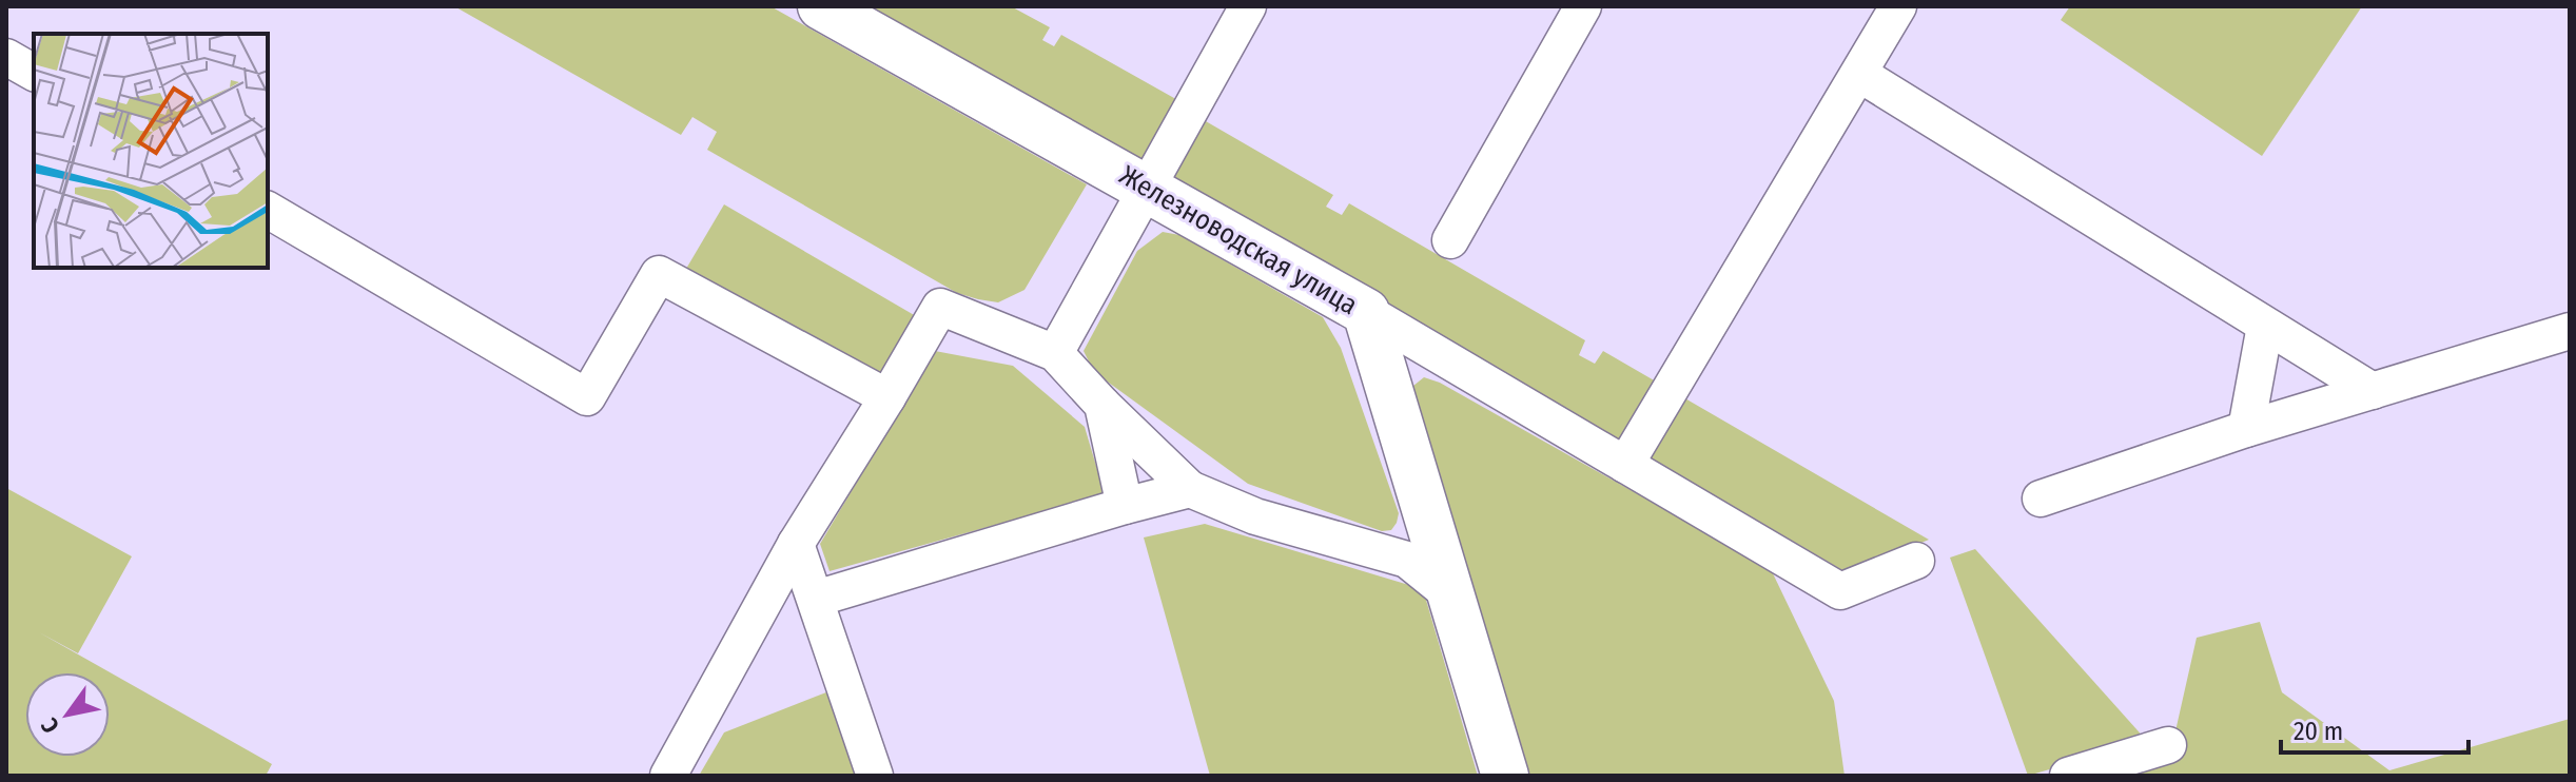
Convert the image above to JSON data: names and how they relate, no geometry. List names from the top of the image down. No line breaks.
{"streets":{"street":["Железноводская улица"]},"scale_bar":"20 m","north":"bottom left"}
